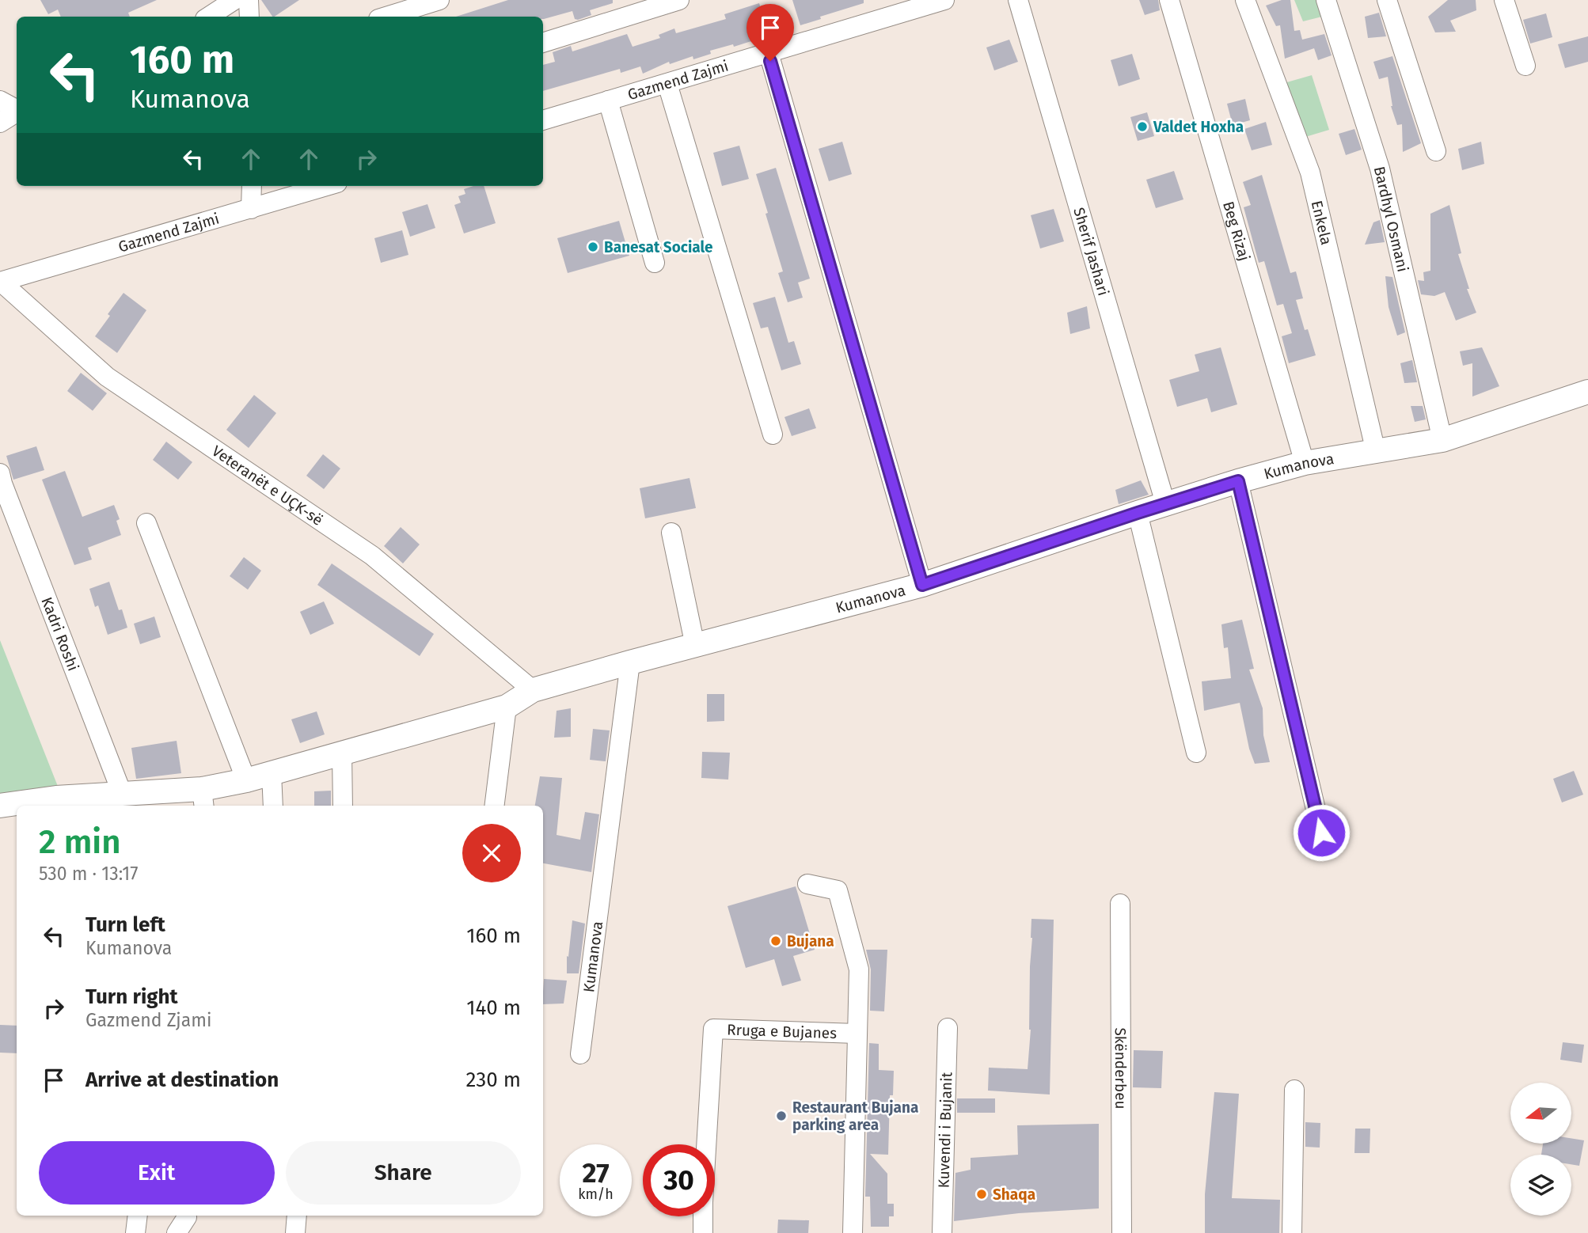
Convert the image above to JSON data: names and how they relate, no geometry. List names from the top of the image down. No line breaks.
{"streets":{"main road":["Kumanova"],"street":["Gazmend Zajmi","Bardhyl Osmani","Enkela","Beg Rizaj","Sherif Jashari","Veteranët e UÇK-së","Kadri Roshi","Rruga e Bujanes","Skënderbeu","Kuvendi i Bujanit"]},"crossings":[["Gazmend Zajmi","Veteranët e UÇK-së"],["Bardhyl Osmani","Kumanova"],["Enkela","Kumanova"],["Beg Rizaj","Kumanova"],["Sherif Jashari","Kumanova"],["Kumanova","Veteranët e UÇK-së"],["Kumanova","Kadri Roshi"]],"places":["Valdet Hoxha","Banesat Sociale","Bujana","Restaurant Bujana parking area","Shaqa"],"north":"left","page":{"turn":["160 m","Kumanova"],"heading":["2 min","530 m · 13:17"],"list":[{"name":"Turn left","note":"Kumanova","value":"160 m"},{"name":"Turn right","note":"Gazmend Zjami","value":"140 m"},{"name":"Arrive at destination","value":"230 m"}],"buttons":["Exit","Share"],"speed":"27 km/h","limit":"30"}}
